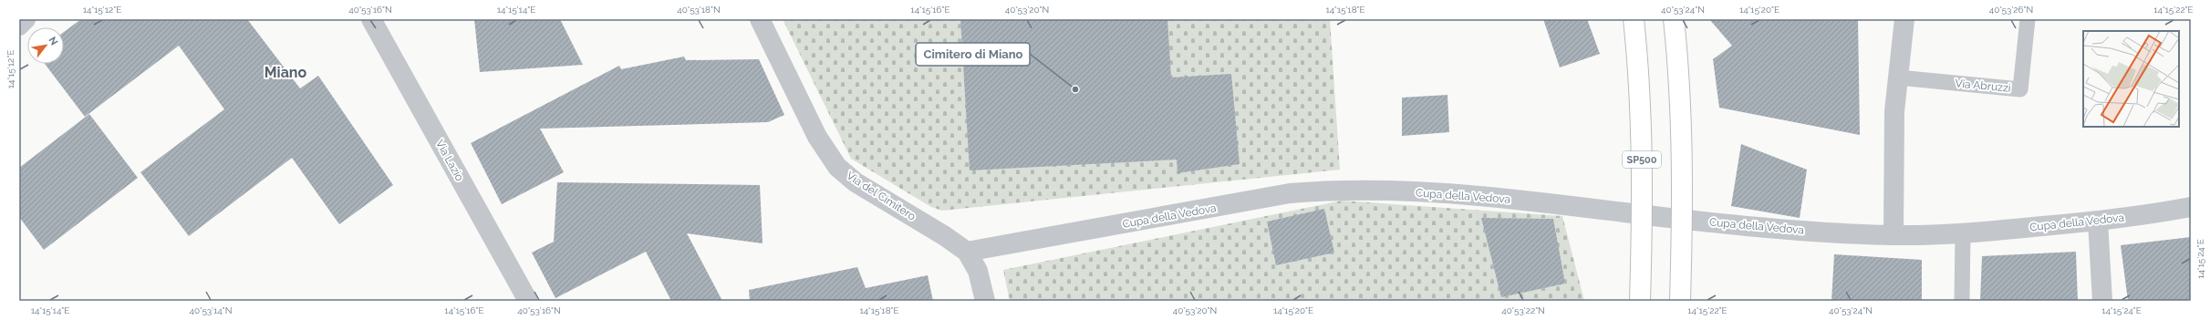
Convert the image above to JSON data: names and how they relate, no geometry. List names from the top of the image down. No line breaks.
{"streets":{"highway":["SP500"],"street":["Via Lazio","Via del Cimitero","Cupa della Vedova"],"lane":["Via Abruzzi"]},"crossings":[["Via del Cimitero","Cupa della Vedova"]],"districts":["Miano"],"places":["Cimitero di Miano"],"north":"top right","coordinates":["14°15'12\"E","40°53'16\"N","14°15'14\"E","40°53'18\"N","14°15'16\"E","40°53'20\"N","14°15'18\"E","40°53'24\"N","14°15'20\"E","40°53'26\"N","14°15'22\"E","14°15'24\"E","40°53'14\"N","40°53'22\"N"]}
